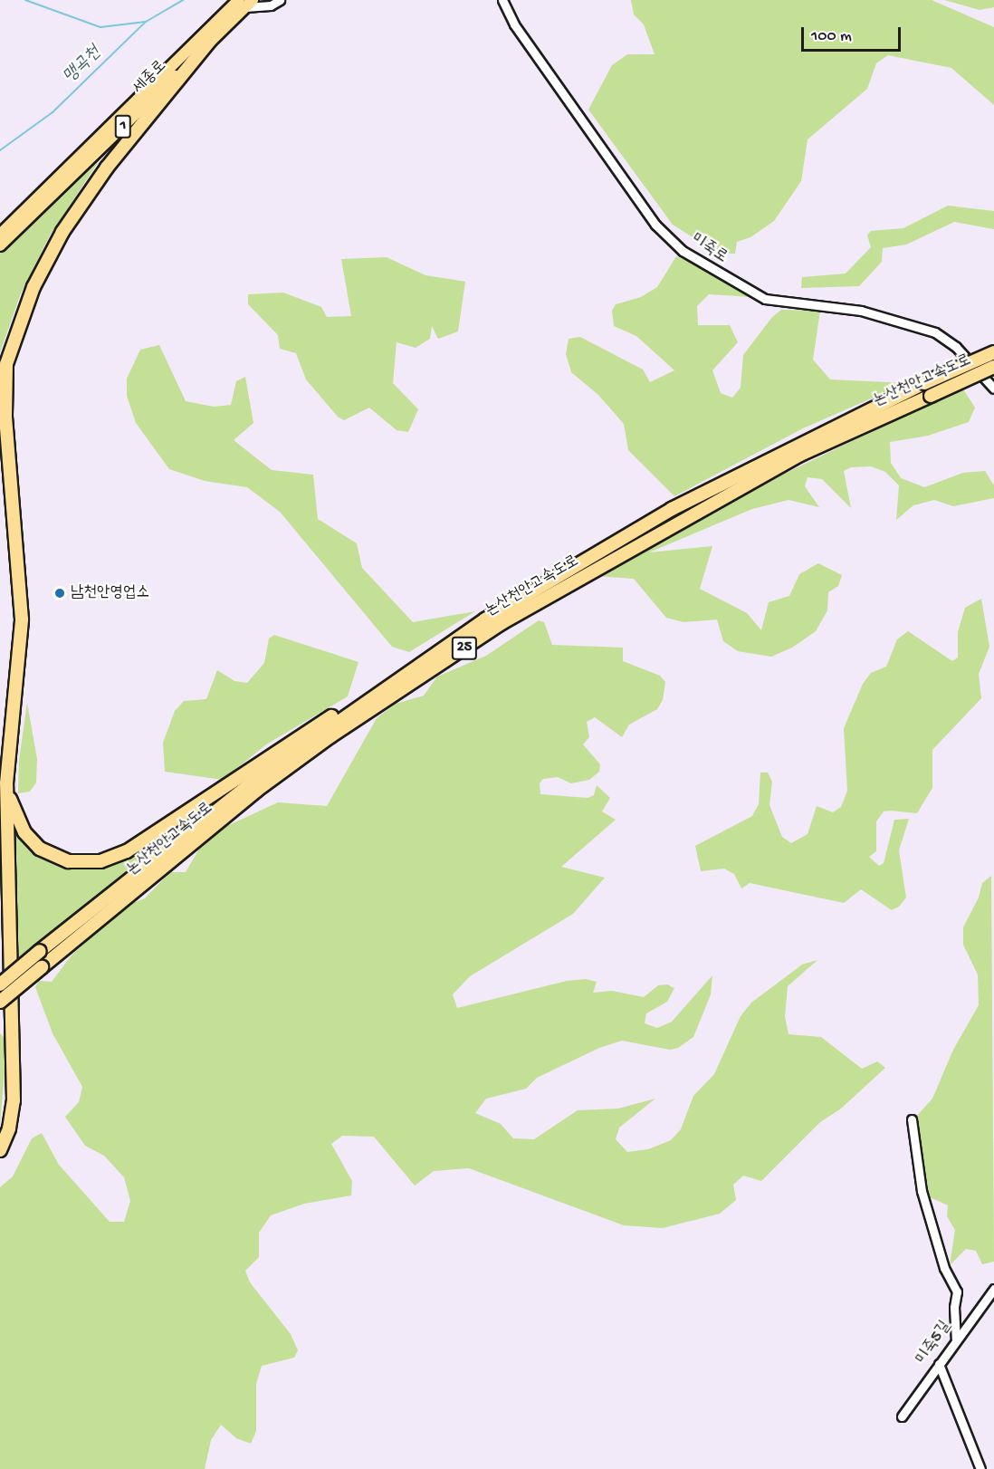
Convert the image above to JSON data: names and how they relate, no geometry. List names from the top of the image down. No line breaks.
{"streets":{"highway":["논산천안고속도로","25"],"main road":["세종로","1"],"street":["미죽로","미죽5길"]},"water":["맹곡천"],"places":["남천안영업소"],"scale_bar":"100 m"}
